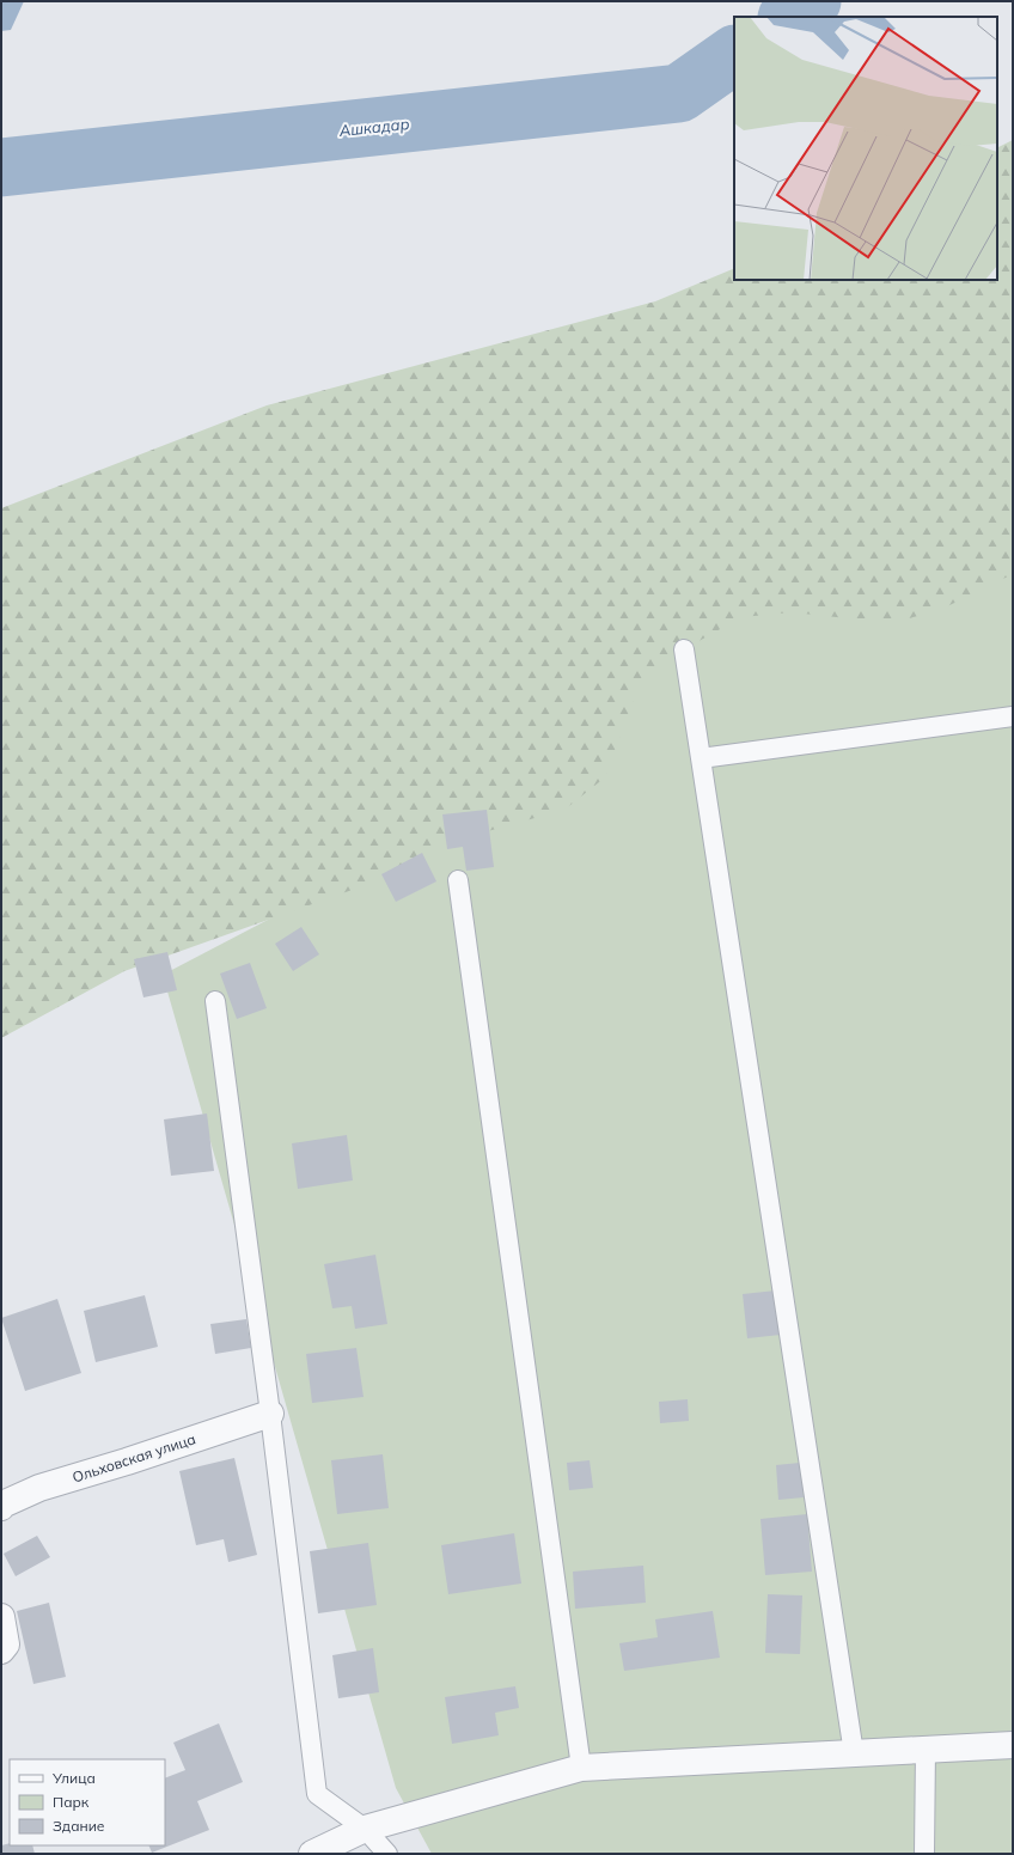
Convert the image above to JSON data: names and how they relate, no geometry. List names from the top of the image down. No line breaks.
{"streets":{"street":["Ольховская улица"]},"water":["Ашкадар"],"legend":["Улица","Парк","Здание"]}
